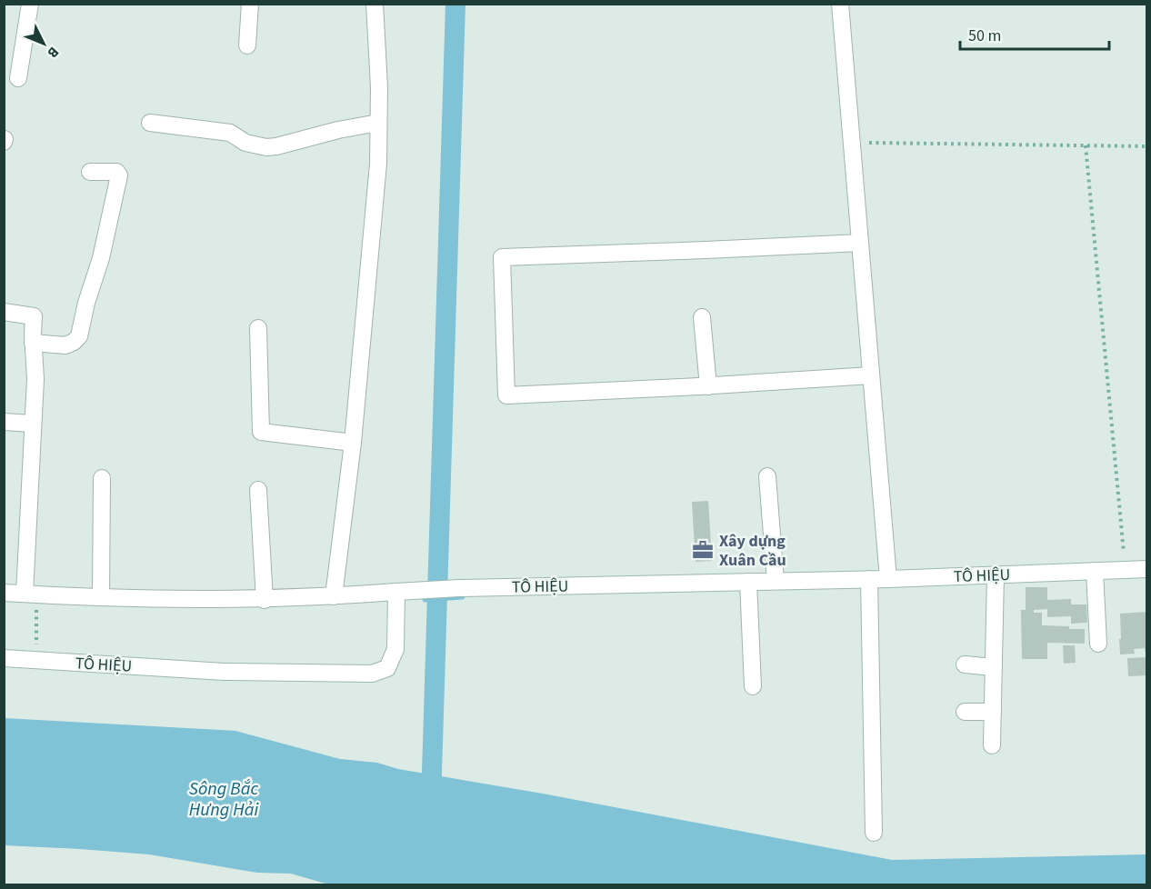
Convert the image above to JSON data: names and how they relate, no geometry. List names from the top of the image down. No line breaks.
{"streets":{"street":["TÔ HIỆU"]},"water":["Sông Bắc Hưng Hải"],"places":{"office":["Xây dựng Xuân Cầu"]},"scale_bar":"50 m","north":"bottom right"}
